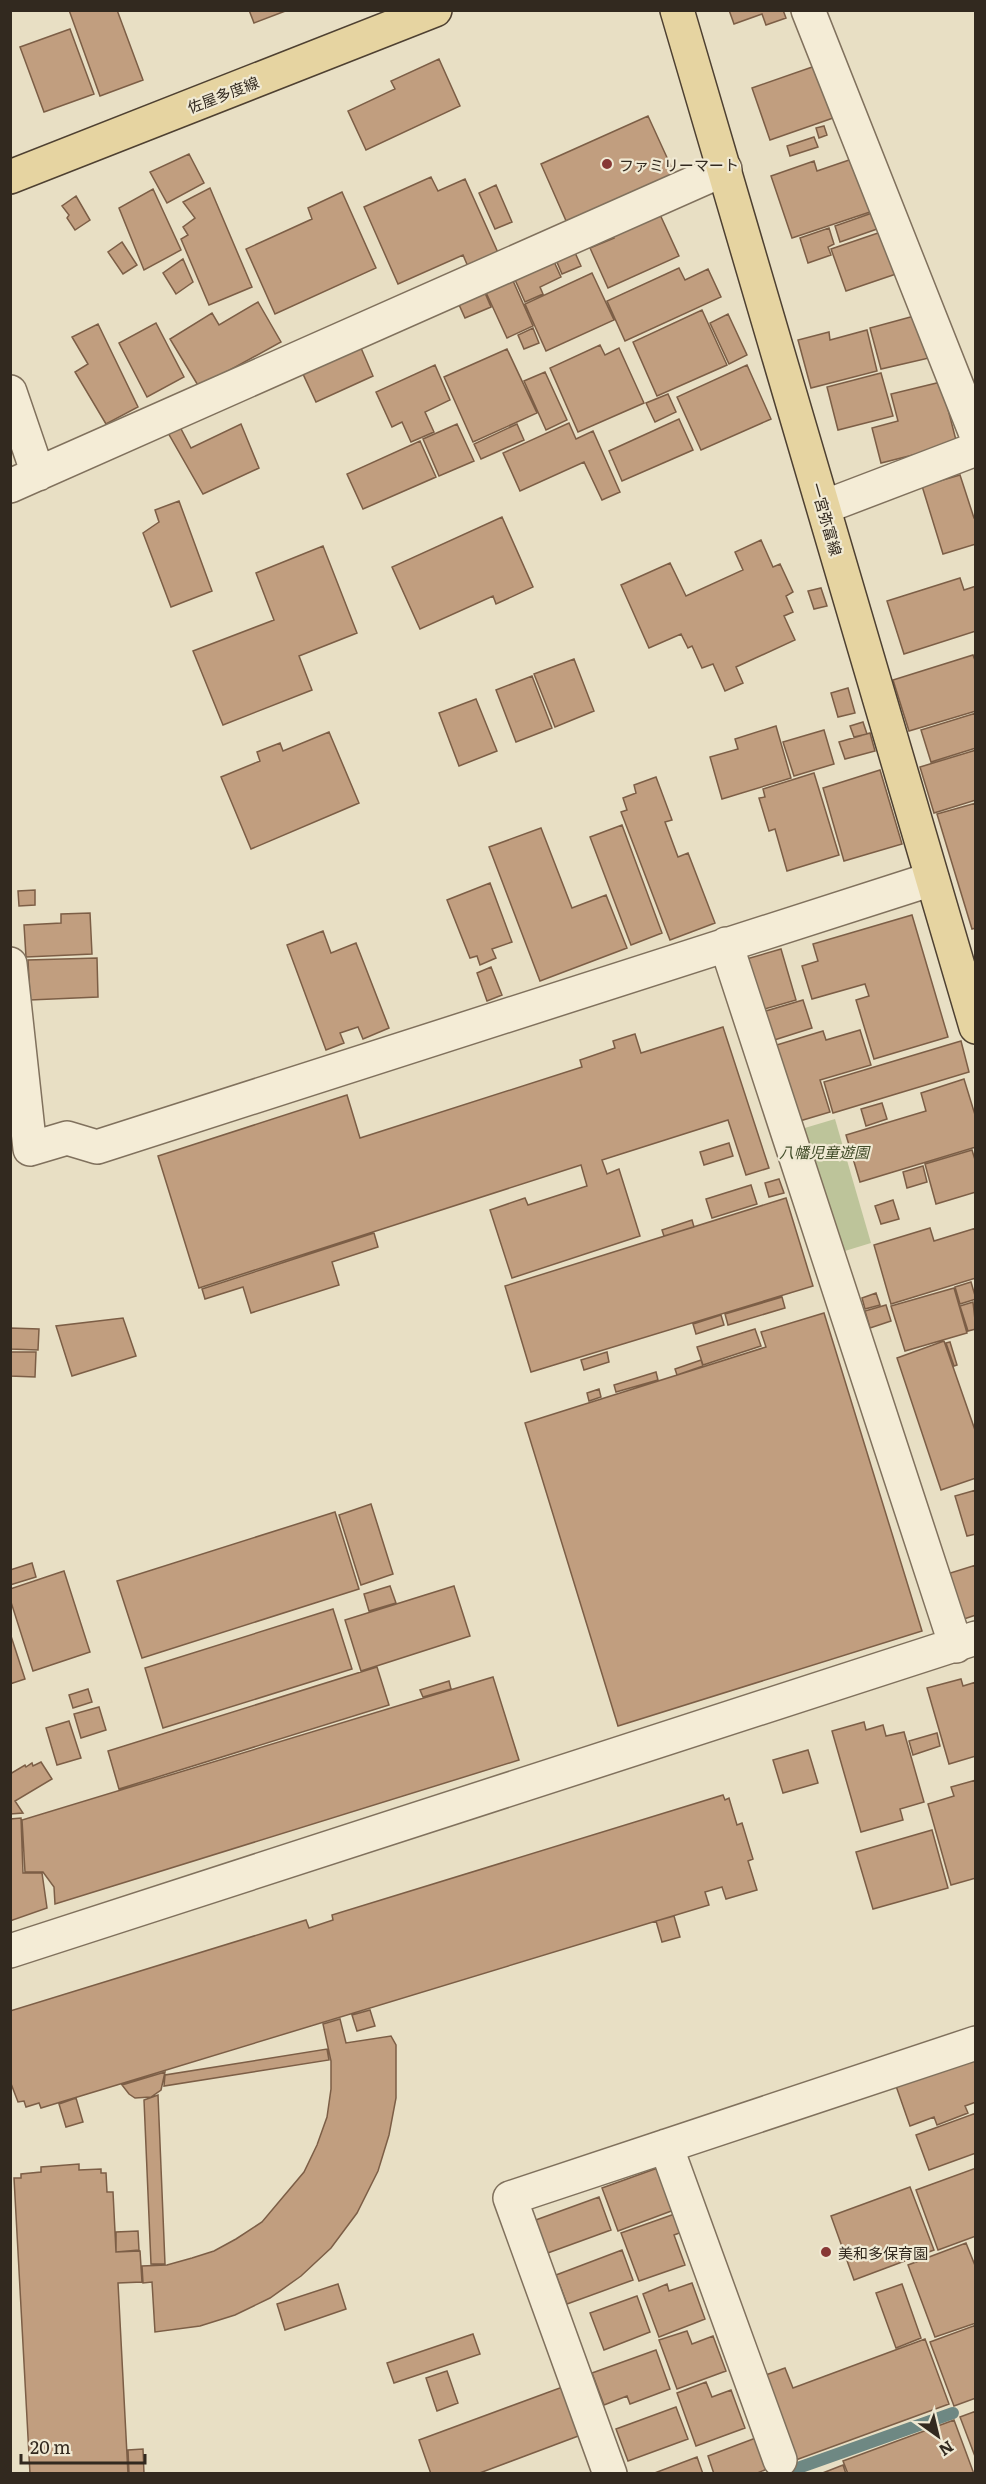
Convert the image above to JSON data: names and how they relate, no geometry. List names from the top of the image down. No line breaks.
{"streets":{"main road":["佐屋多度線","一宮弥富線"]},"parks":["八幡児童遊園"],"places":["ファミリーマート","美和多保育園"],"scale_bar":"20 m","north":"bottom right"}
